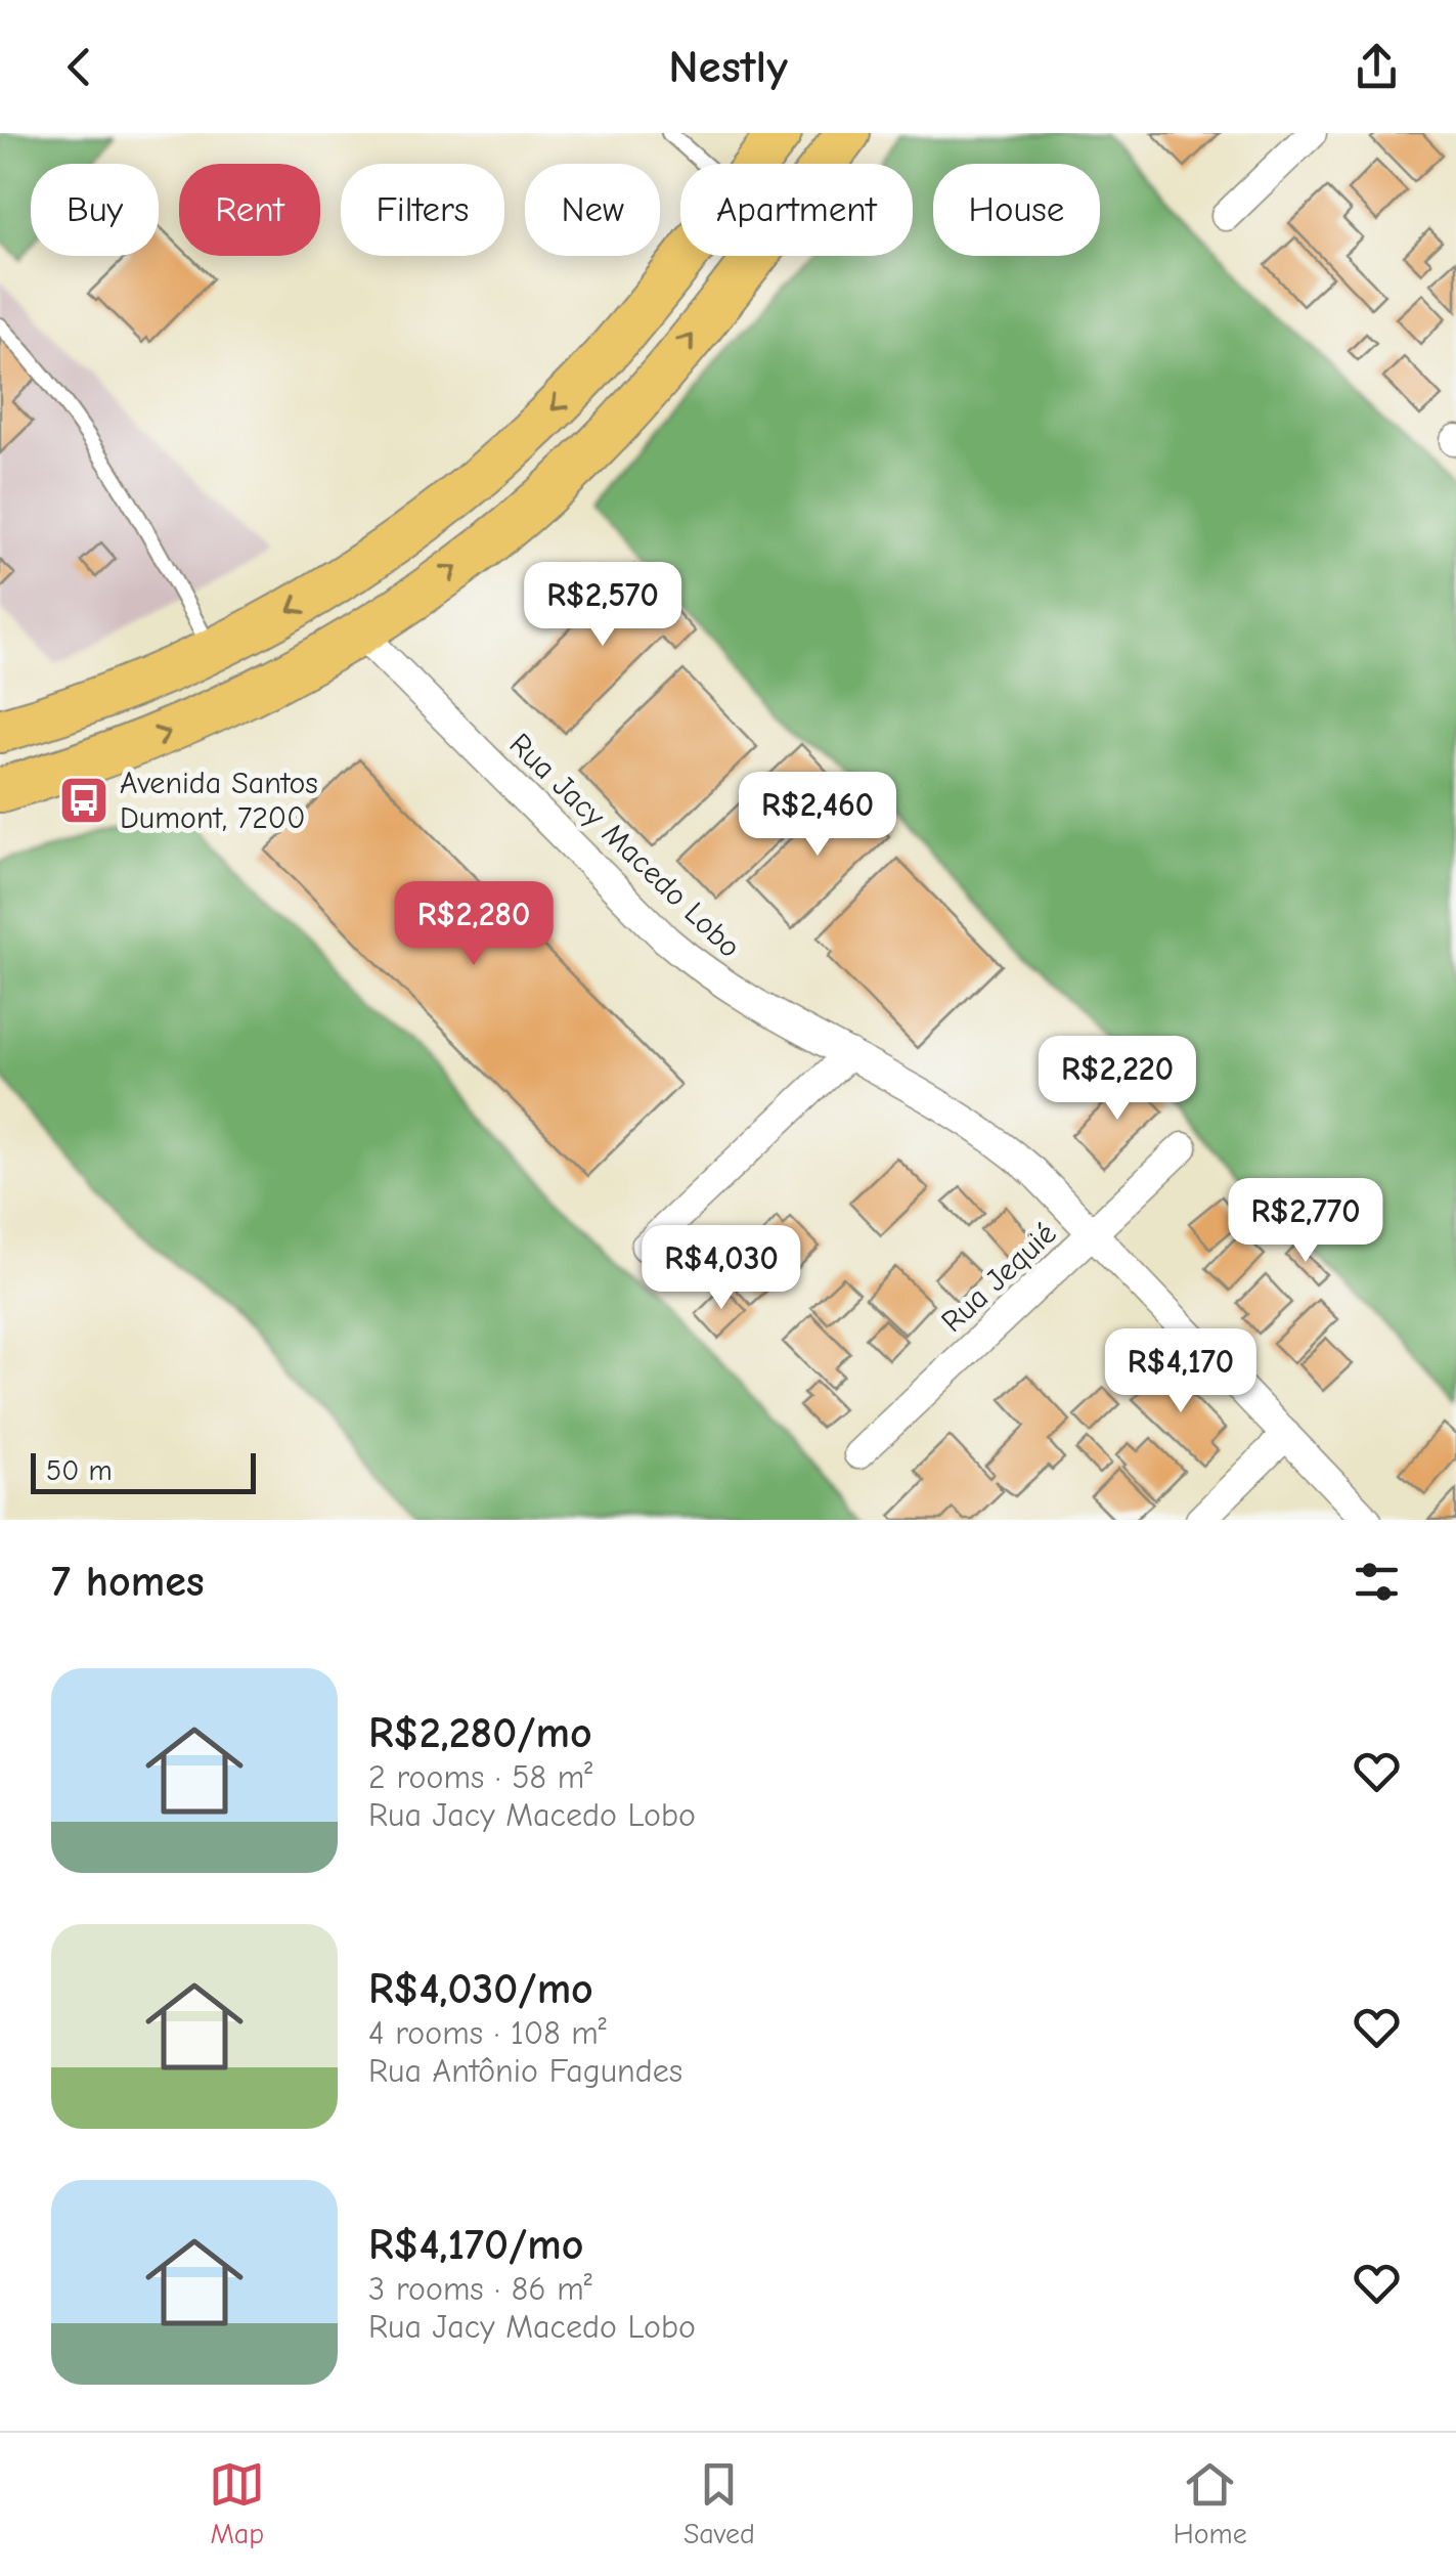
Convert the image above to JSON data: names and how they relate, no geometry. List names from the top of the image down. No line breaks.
{"streets":{"street":["Rua Jacy Macedo Lobo","Rua Jequié"]},"crossings":[["Rua Jacy Macedo Lobo","Rua Jequié"]],"places":{"bus stop":["Avenida Santos Dumont, 7200"]},"scale_bar":"50 m","page":{"header":"Nestly","chip":["Buy","Rent","Filters","New","Apartment","House"],"price":["R$2,570","R$2,460","R$2,280","R$2,220","R$2,770","R$4,030","R$4,170"],"scale":"50 m","heading":"7 homes","list":[{"name":"R$2,280/mo","note":"2 rooms · 58 m² · Rua Jacy Macedo Lobo"},{"name":"R$4,030/mo","note":"4 rooms · 108 m² · Rua Antônio Fagundes"},{"name":"R$4,170/mo","note":"3 rooms · 86 m² · Rua Jacy Macedo Lobo"}],"tabs":["Map","Saved","Home"]}}
